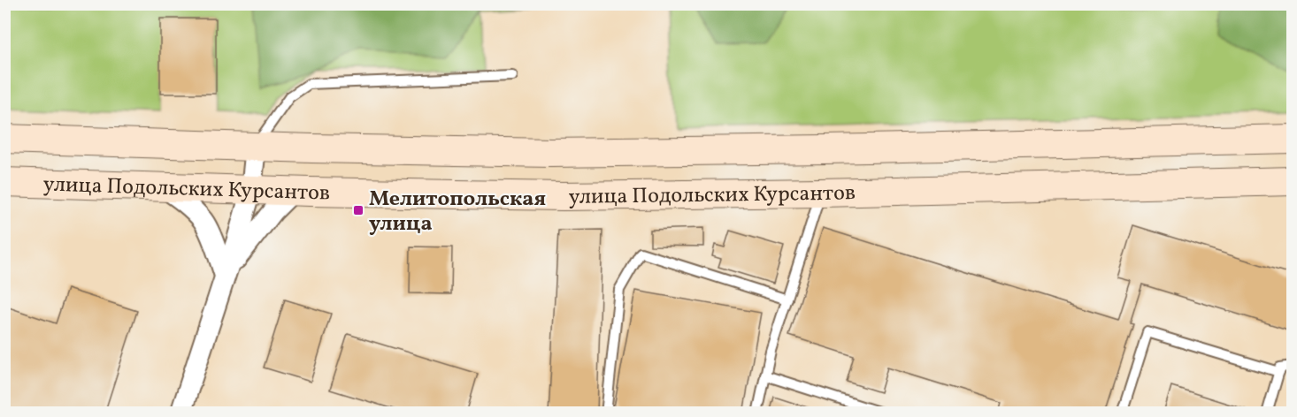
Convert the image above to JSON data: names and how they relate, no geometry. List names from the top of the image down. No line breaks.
{"streets":{"main road":["улица Подольских Курсантов"]},"places":{"transit":["Мелитопольская улица"]}}
